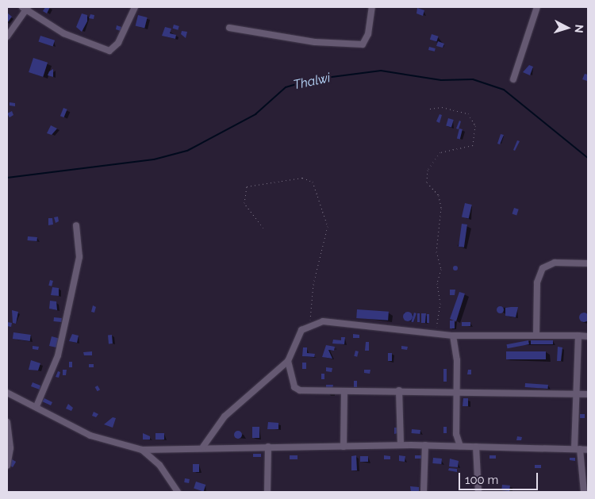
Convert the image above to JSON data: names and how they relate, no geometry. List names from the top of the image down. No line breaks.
{"water":["Thalwi"],"scale_bar":"100 m","north":"right"}
